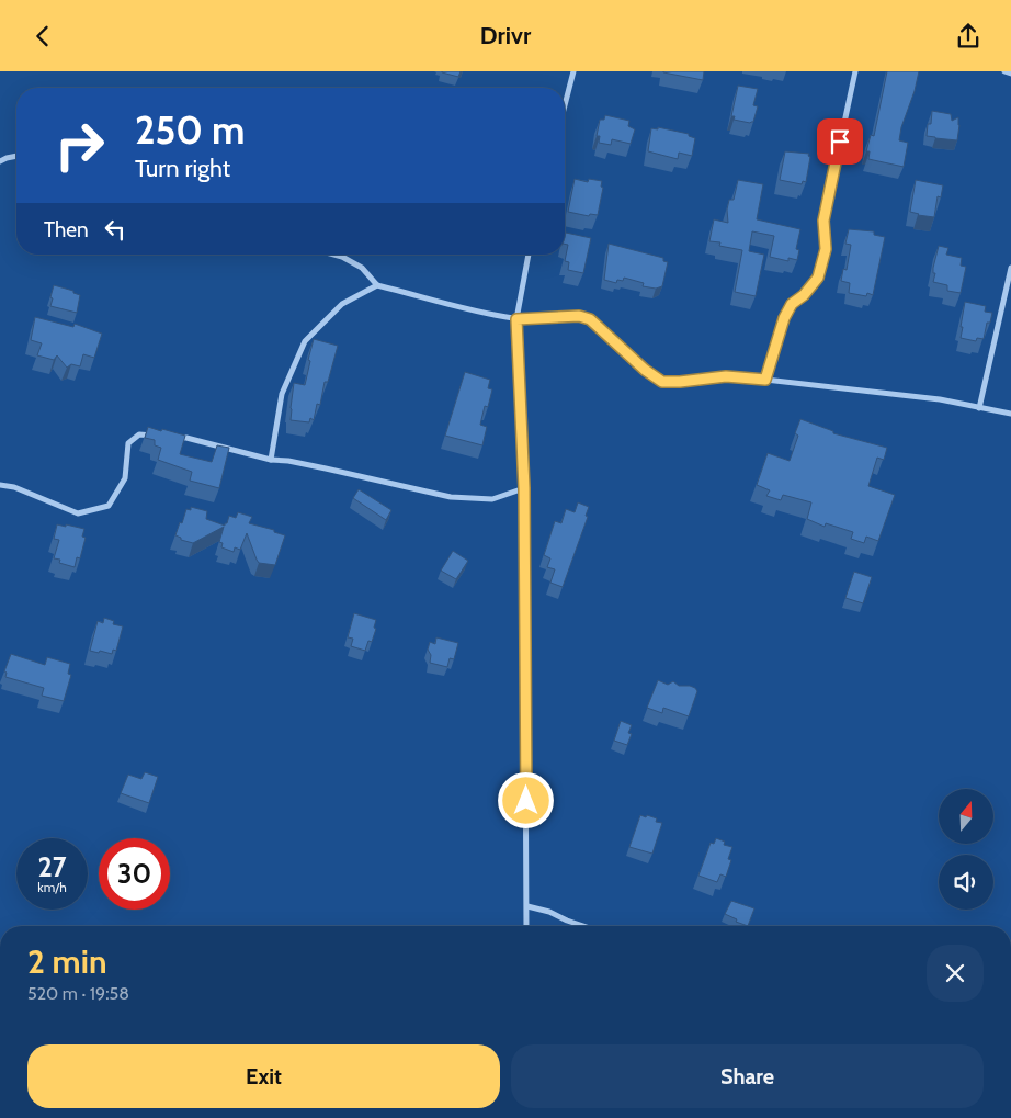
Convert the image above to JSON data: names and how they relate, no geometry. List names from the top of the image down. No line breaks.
{"north":"top","page":{"header":"Drivr","turn":["250 m","Turn right"],"then":"Then","speed":"27 km/h","limit":"30","heading":["2 min","520 m · 19:58"],"buttons":["Exit","Share"]}}
